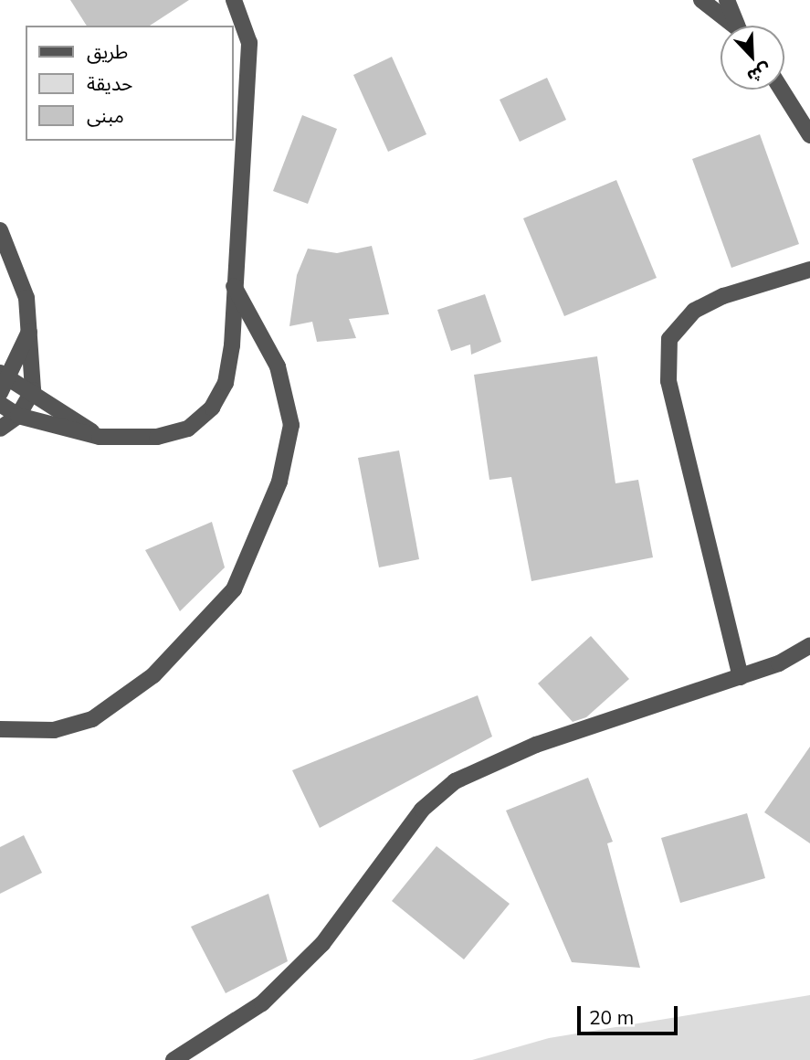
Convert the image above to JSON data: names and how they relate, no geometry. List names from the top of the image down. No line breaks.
{"legend":["طريق","حديقة","مبنى"],"scale_bar":"20 m","north":"bottom right"}
